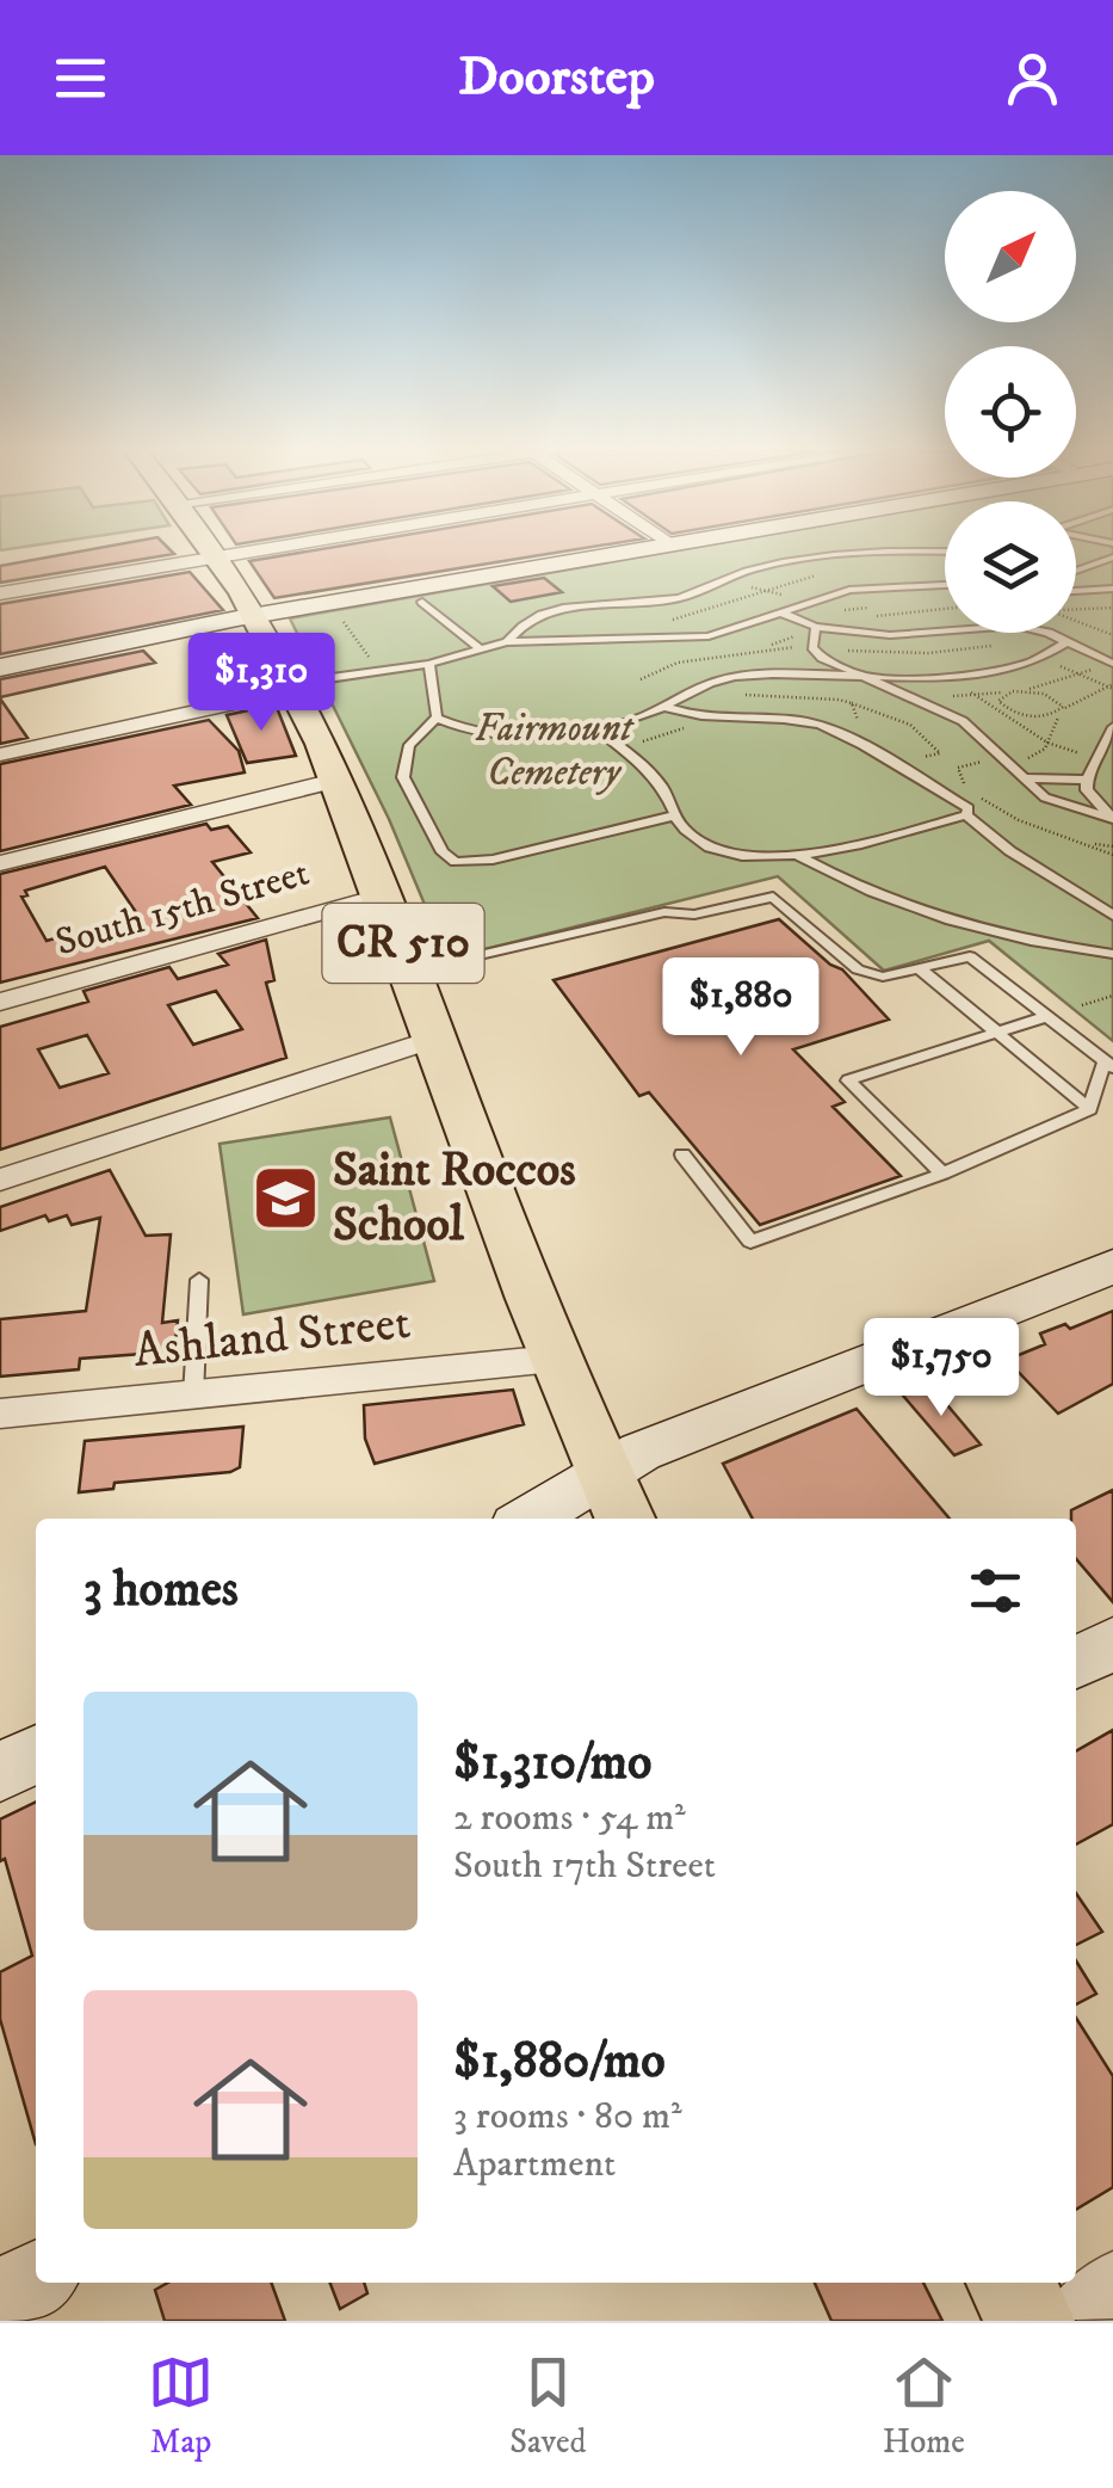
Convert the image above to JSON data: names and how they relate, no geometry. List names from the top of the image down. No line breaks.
{"streets":{"main road":["CR 510"],"street":["South 15th Street","Ashland Street"]},"crossings":[["South 15th Street","CR 510"],["CR 510","Ashland Street"]],"parks":["Fairmount Cemetery"],"places":{"school or university":["Saint Roccos School"]},"north":"top right","page":{"header":"Doorstep","price":["$1,310","$1,880","$1,750"],"heading":"3 homes","list":[{"name":"$1,310/mo","note":"2 rooms · 54 m² · South 17th Street"},{"name":"$1,880/mo","note":"3 rooms · 80 m² · Apartment"}],"tabs":["Map","Saved","Home"]}}
